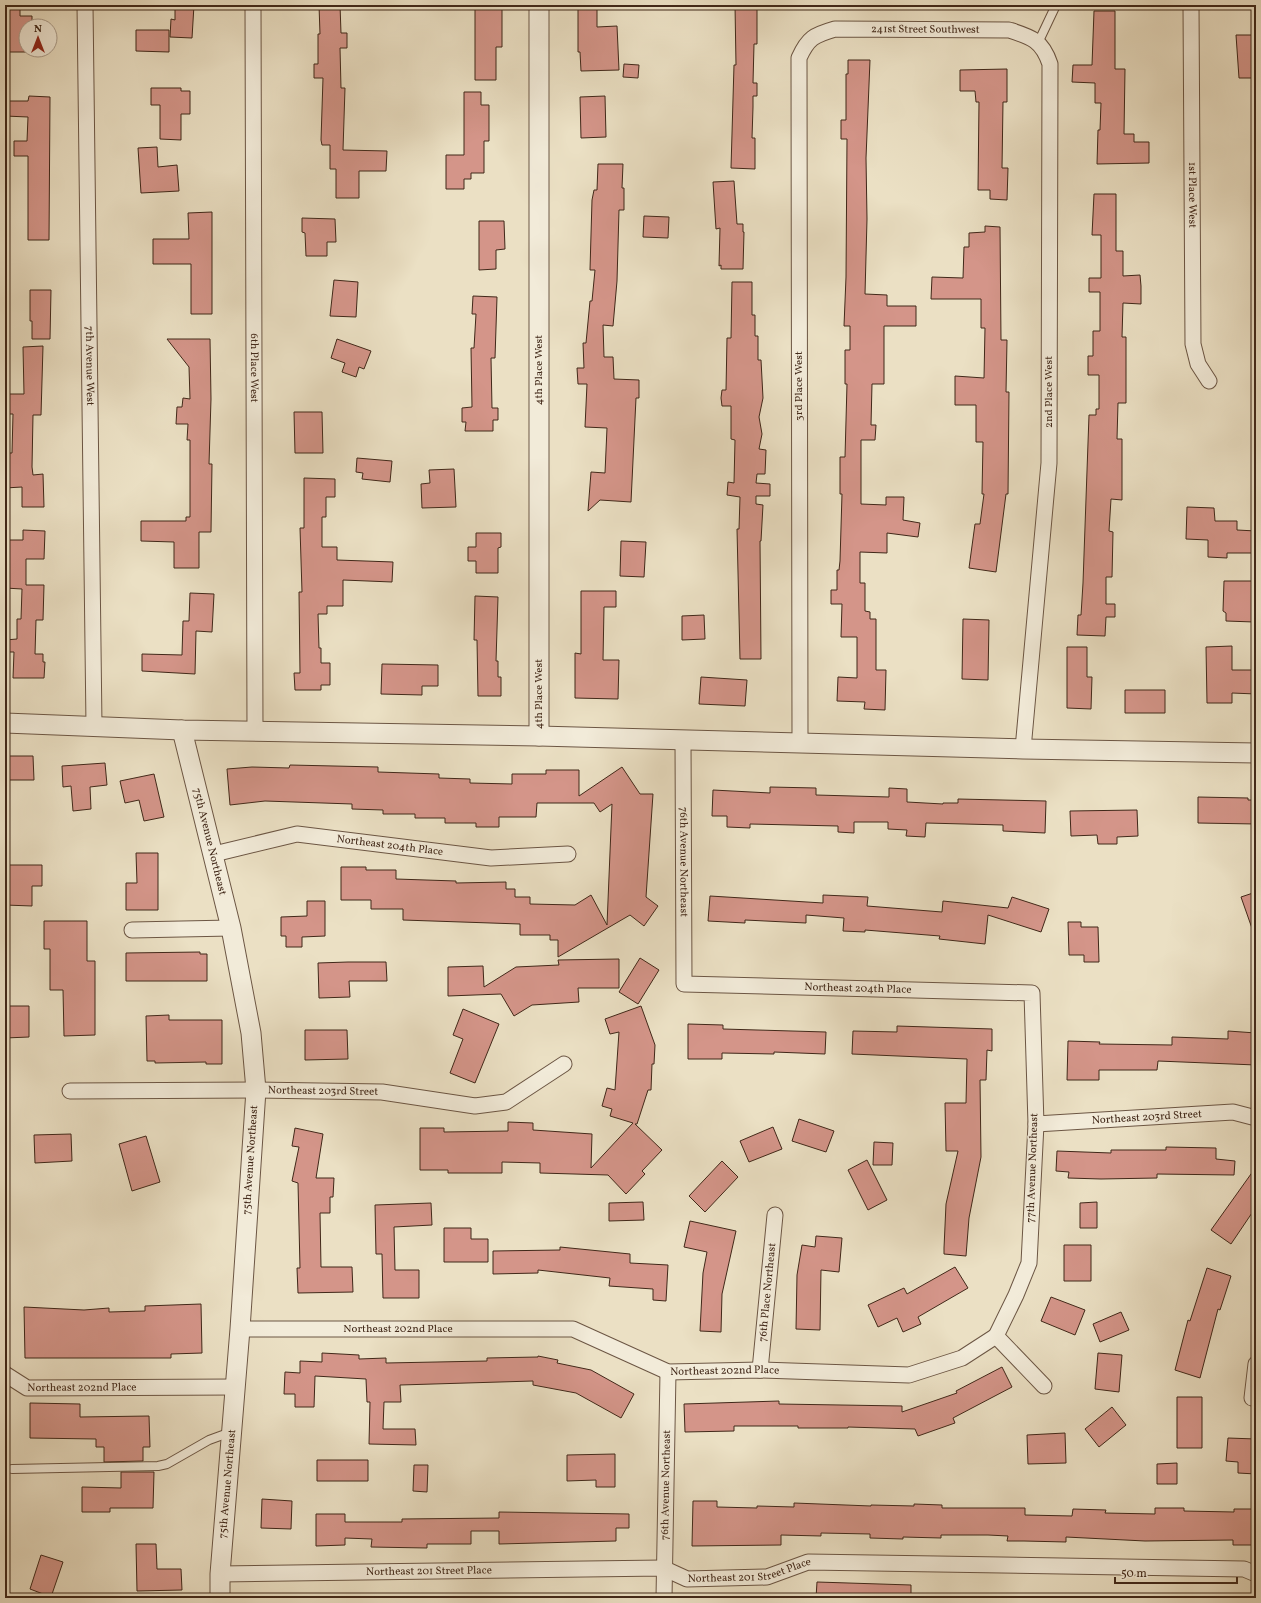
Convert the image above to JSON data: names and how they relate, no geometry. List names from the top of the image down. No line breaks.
{"streets":{"street":["241st Street Southwest","1st Place West","7th Avenue West","6th Place West","4th Place West","3rd Place West","2nd Place West","75th Avenue Northeast","Northeast 204th Place","76th Avenue Northeast","Northeast 203rd Street","77th Avenue Northeast","76th Place Northeast","Northeast 202nd Place","Northeast 201 Street Place"]},"crossings":[["241st Street Southwest","3rd Place West"],["241st Street Southwest","2nd Place West"],["75th Avenue Northeast","Northeast 204th Place"],["75th Avenue Northeast","Northeast 203rd Street"],["75th Avenue Northeast","Northeast 202nd Place"],["75th Avenue Northeast","Northeast 201 Street Place"],["Northeast 204th Place","76th Avenue Northeast"],["Northeast 204th Place","77th Avenue Northeast"],["76th Avenue Northeast","Northeast 202nd Place"],["76th Avenue Northeast","Northeast 201 Street Place"],["Northeast 203rd Street","77th Avenue Northeast"],["77th Avenue Northeast","Northeast 202nd Place"],["76th Place Northeast","Northeast 202nd Place"]],"scale_bar":"50 m","north":"top"}
